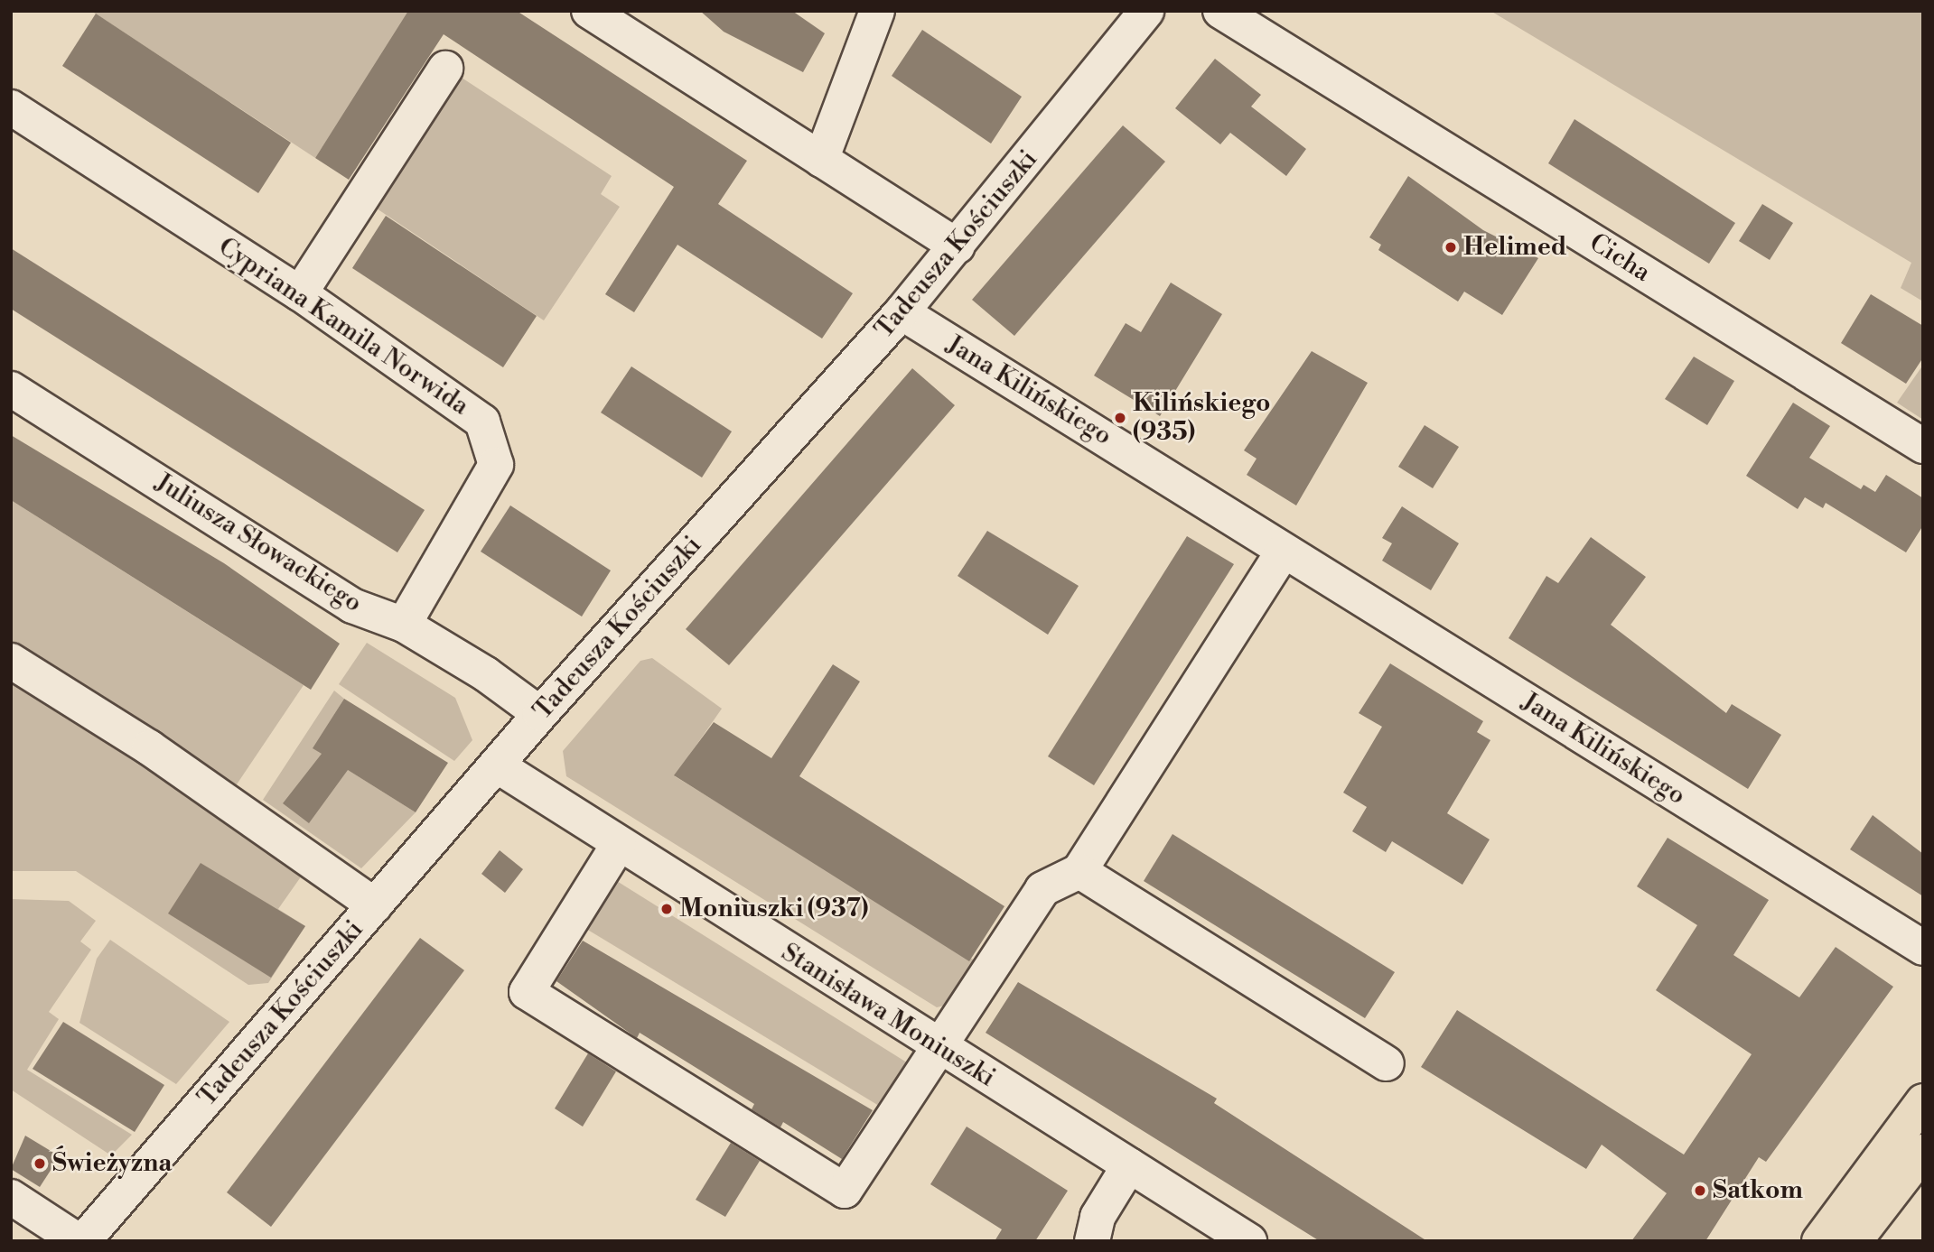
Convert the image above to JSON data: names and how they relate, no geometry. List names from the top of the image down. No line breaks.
{"streets":{"street":["Tadeusza Kościuszki","Cicha","Cypriana Kamila Norwida","Jana Kilińskiego","Juliusza Słowackiego","Stanisława Moniuszki"]},"crossings":[["Tadeusza Kościuszki","Jana Kilińskiego"],["Tadeusza Kościuszki","Juliusza Słowackiego"],["Tadeusza Kościuszki","Stanisława Moniuszki"],["Cypriana Kamila Norwida","Juliusza Słowackiego"]],"places":["Helimed","Kilińskiego (935)","Moniuszki (937)","Świeżyzna","Satkom"]}
